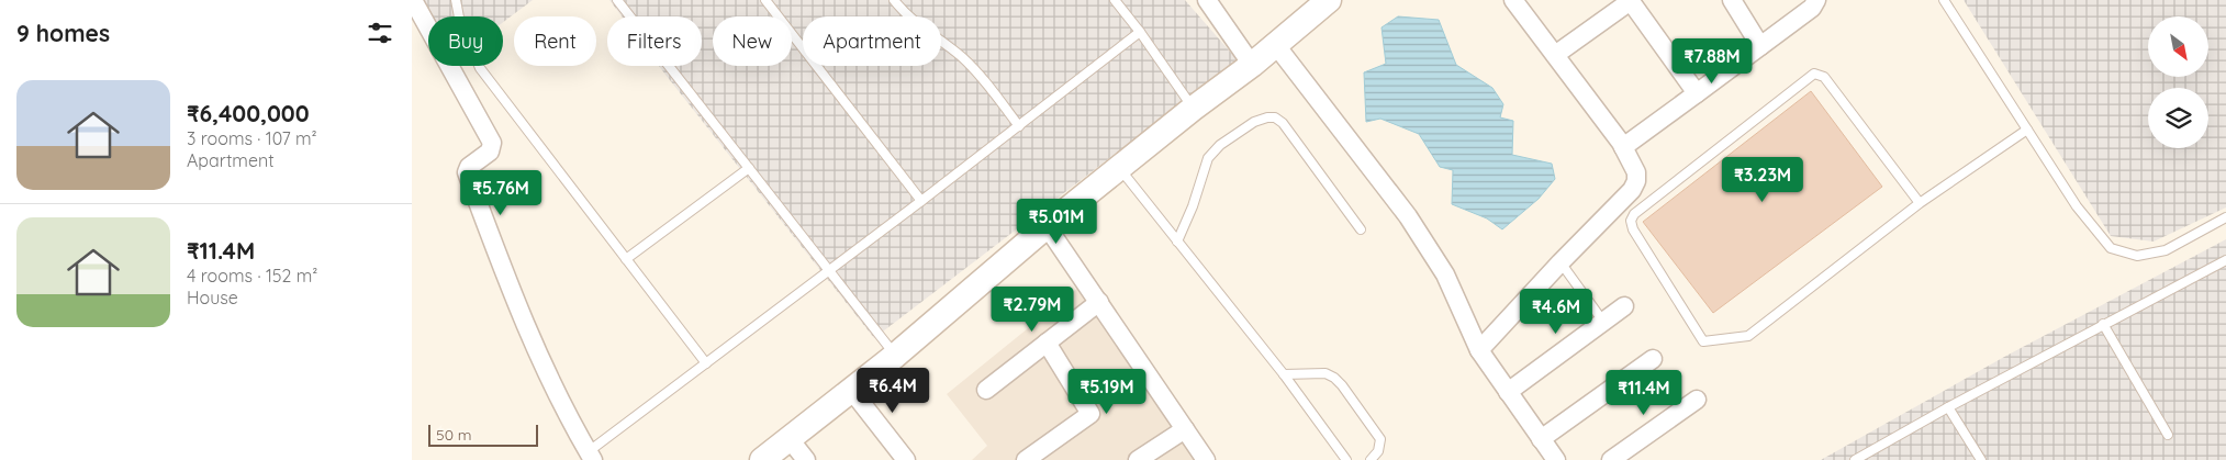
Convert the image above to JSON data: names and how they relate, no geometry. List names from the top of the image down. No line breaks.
{"scale_bar":"50 m","north":"bottom right","page":{"heading":"9 homes","chip":["Buy","Rent","Filters","New","Apartment"],"price":["₹7.88M","₹3.23M","₹5.76M","₹5.01M","₹2.79M","₹4.6M","₹6.4M","₹5.19M","₹11.4M"],"list":[{"name":"₹6,400,000","note":"3 rooms · 107 m² · Apartment"},{"name":"₹11.4M","note":"4 rooms · 152 m² · House"}],"scale":"50 m"}}
